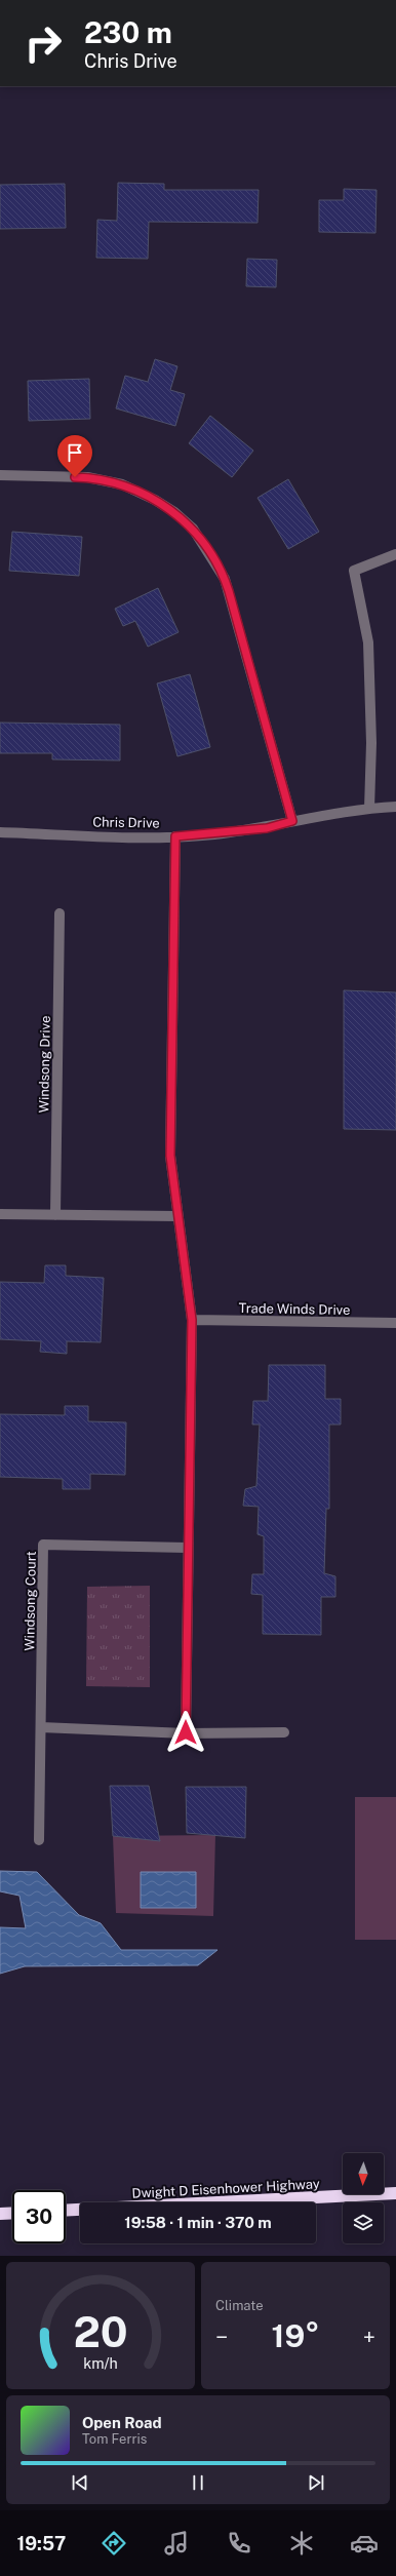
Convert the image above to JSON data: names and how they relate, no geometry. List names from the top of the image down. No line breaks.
{"streets":{"highway":["Dwight D Eisenhower Highway"],"street":["Chris Drive","Windsong Drive","Trade Winds Drive","Windsong Court"]},"north":"bottom","page":{"turn":["230 m","Chris Drive"],"limit":"30","trip":"19:58 · 1 min · 370 m","tile":"Climate","heat":["−","19°","+"],"song":["Open Road","Tom Ferris"],"tabs":"19:57","gauge":["20","km/h"]}}
